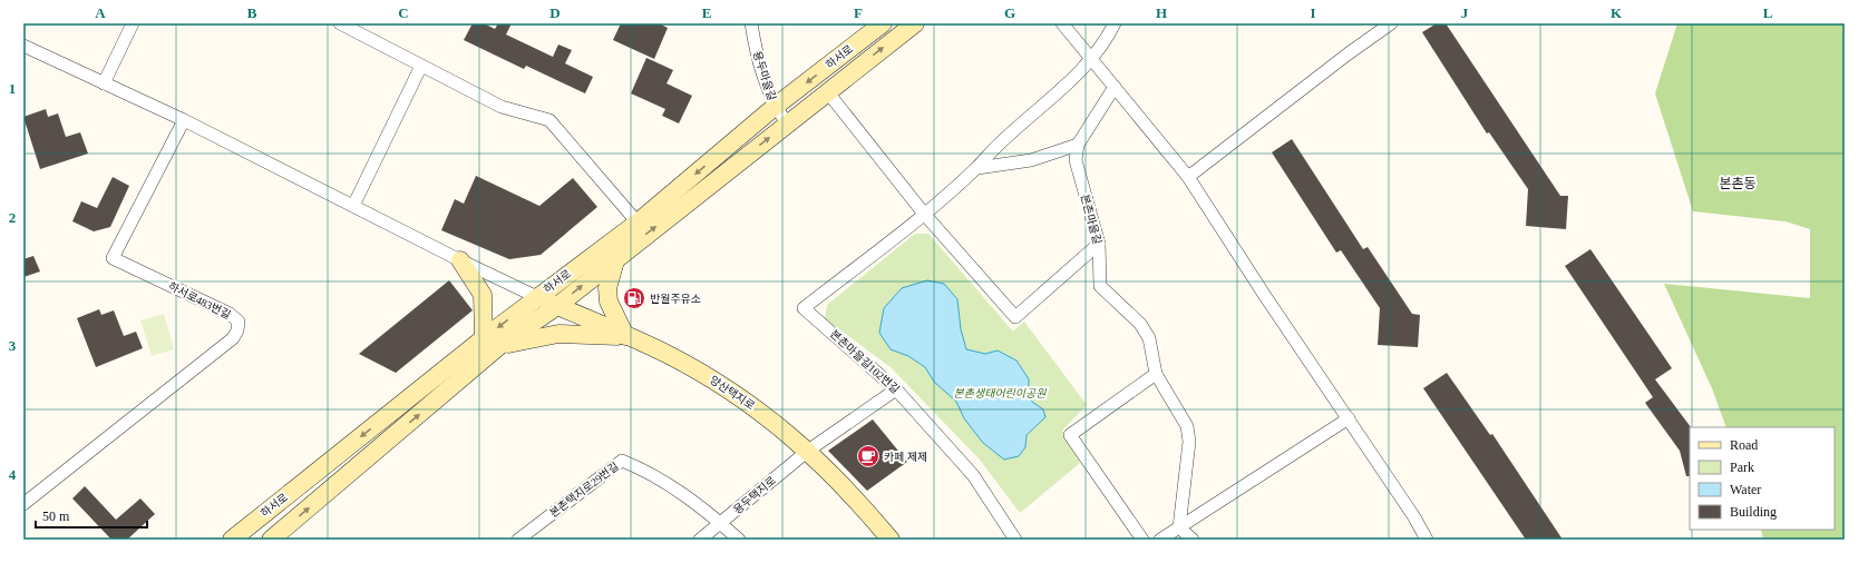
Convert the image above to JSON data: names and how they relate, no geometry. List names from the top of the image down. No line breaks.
{"streets":{"main road":["하서로","양산택지로"],"street":["용두마을길","본촌마을길","하서로483번길","본촌마을길102번길","본촌택지로29번길","용두택지로"]},"crossings":[["하서로","용두마을길"],["하서로","양산택지로"],["본촌마을길102번길","용두택지로"],["양산택지로","용두택지로"],["본촌택지로29번길","용두택지로"]],"districts":["본촌동"],"parks":["본촌생태어린이공원"],"places":{"fuel station":["반월주유소"],"cafe":["카페 제제"]},"legend":["Road","Park","Water","Building"],"scale_bar":"50 m","grid":{"columns":["A","B","C","D","E","F","G","H","I","J","K","L"],"rows":["1","2","3","4"]}}
